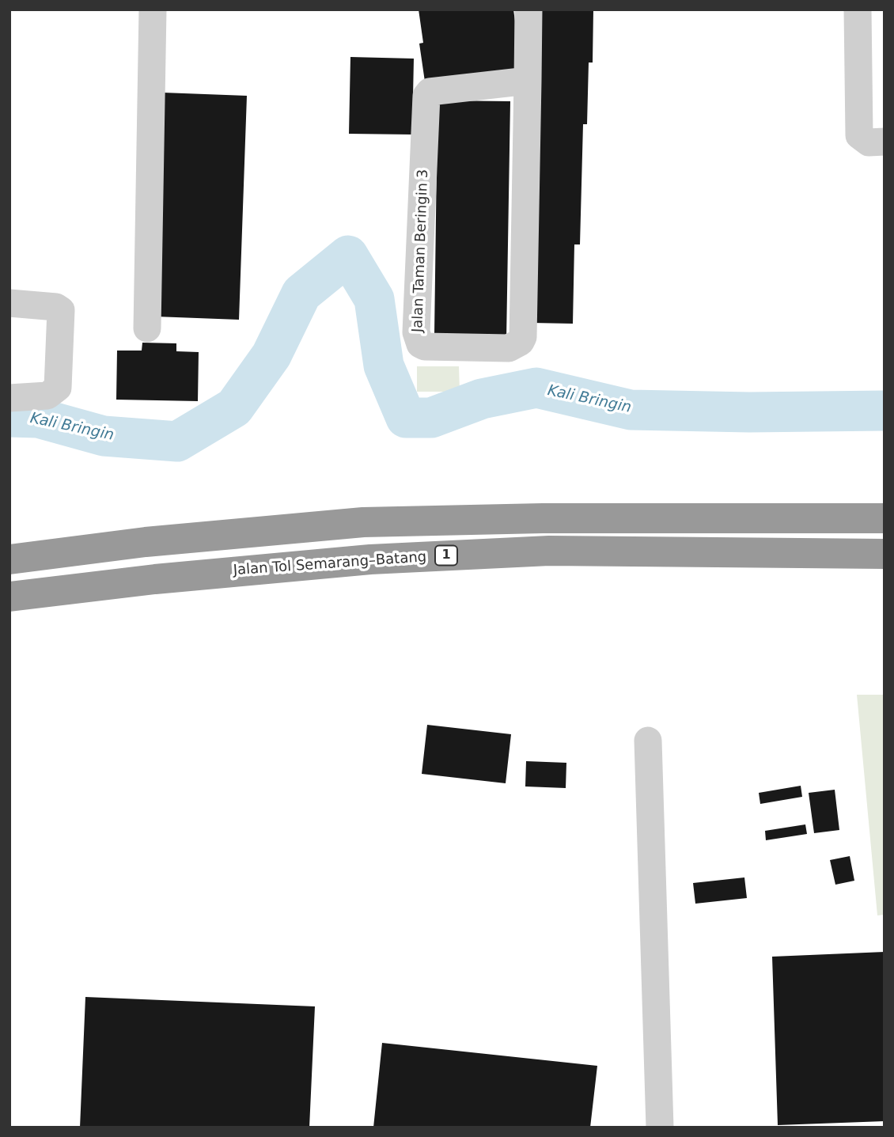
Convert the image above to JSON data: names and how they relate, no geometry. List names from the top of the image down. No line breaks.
{"streets":{"highway":["1","Jalan Tol Semarang–Batang"],"street":["Jalan Taman Beringin 3"]},"water":["Kali Bringin"]}
